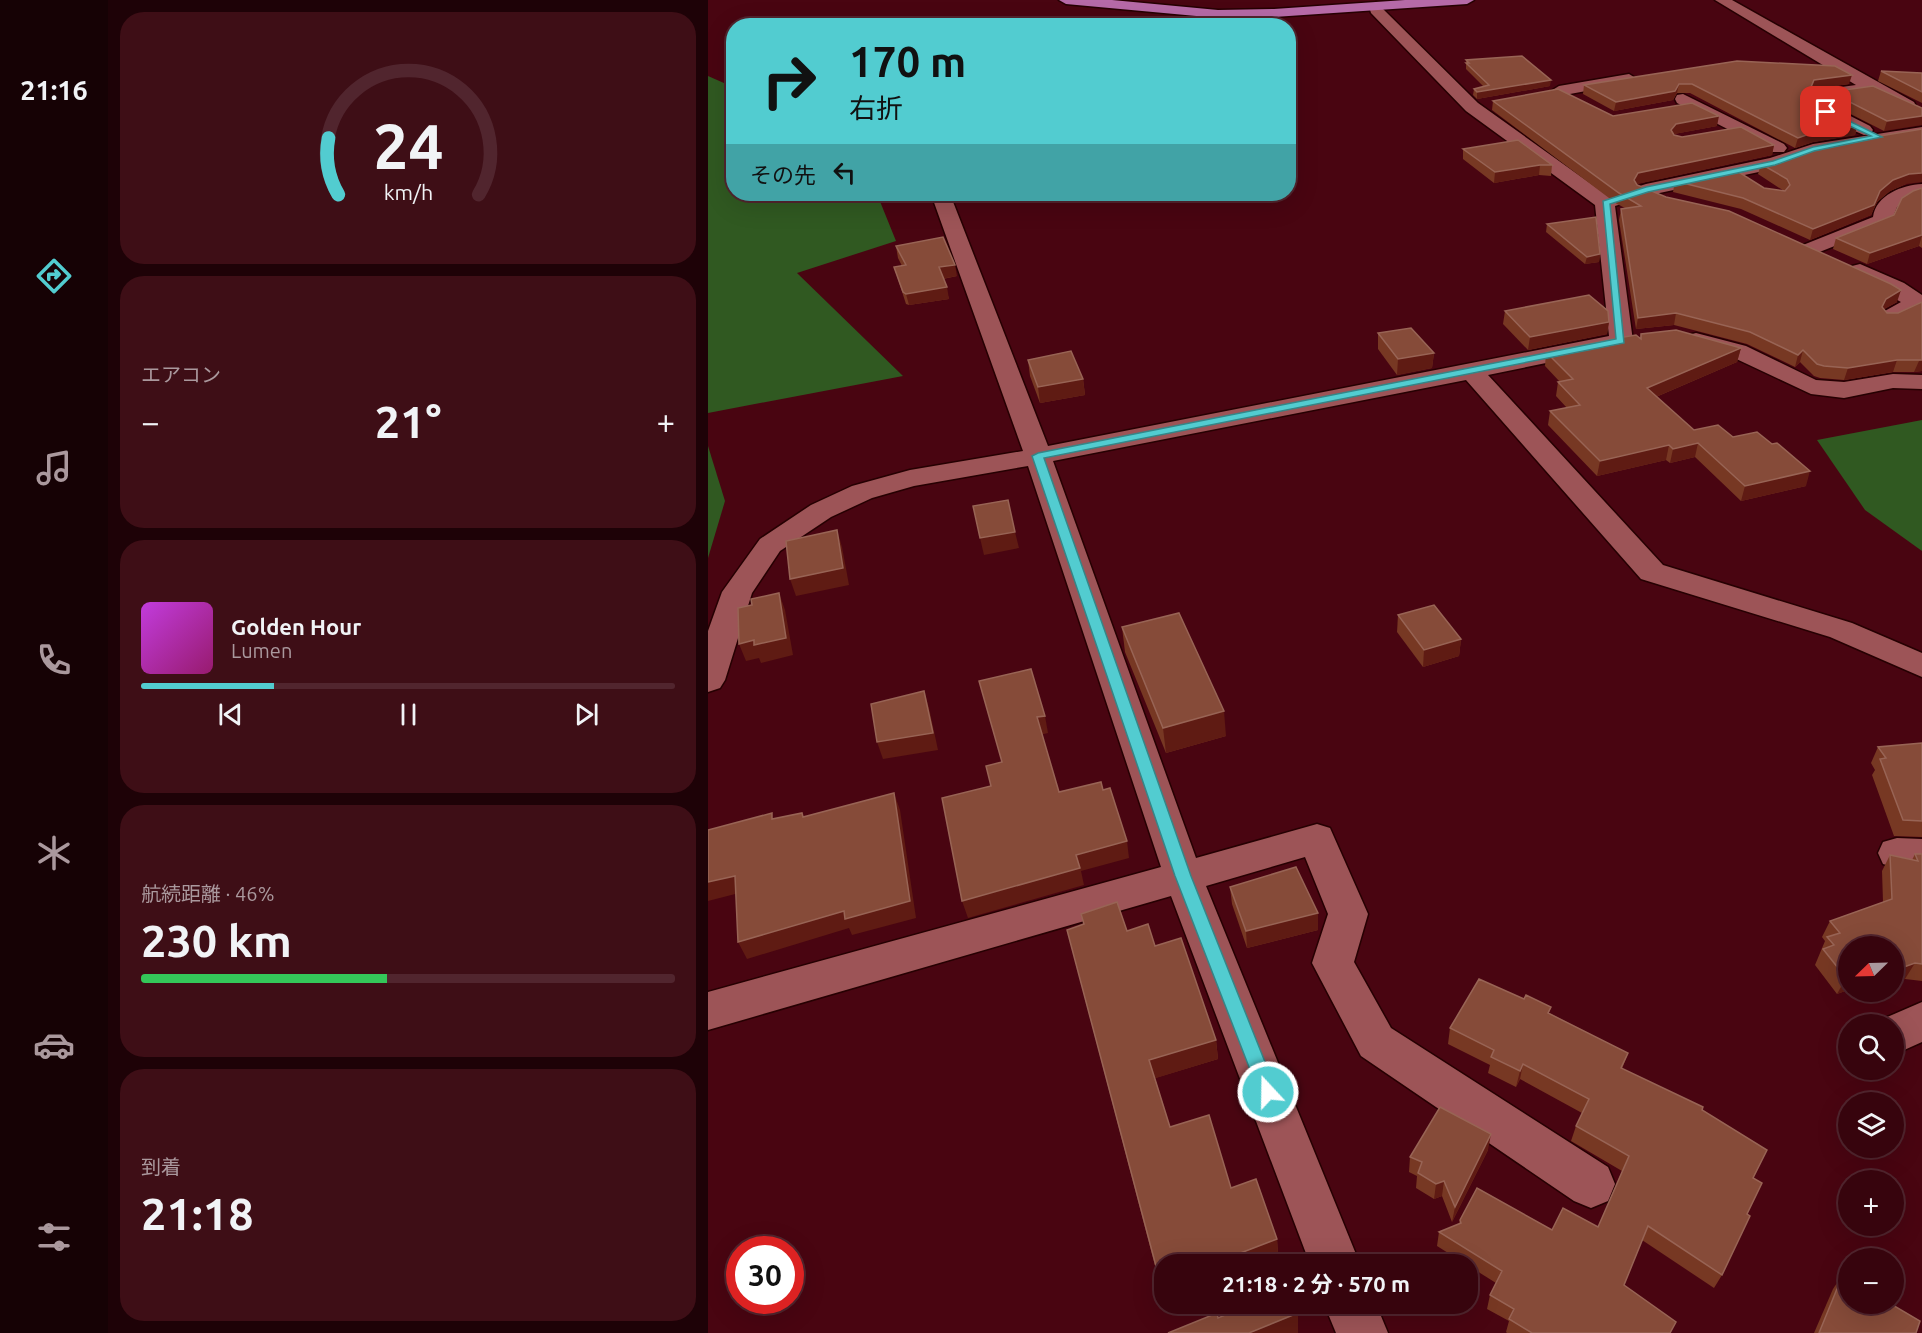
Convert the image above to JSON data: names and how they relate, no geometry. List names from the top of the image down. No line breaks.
{"north":"bottom left","page":{"tabs":"21:16","turn":["170 m","右折"],"then":"その先","tile":["エアコン",["航続距離 · 46%","230 km"],["到着","21:18"]],"heat":["−","21°","+"],"song":["Golden Hour","Lumen"],"map_buttons":["+","−"],"limit":"30","trip":"21:18 · 2 分 · 570 m","gauge":["24","km/h"]}}
